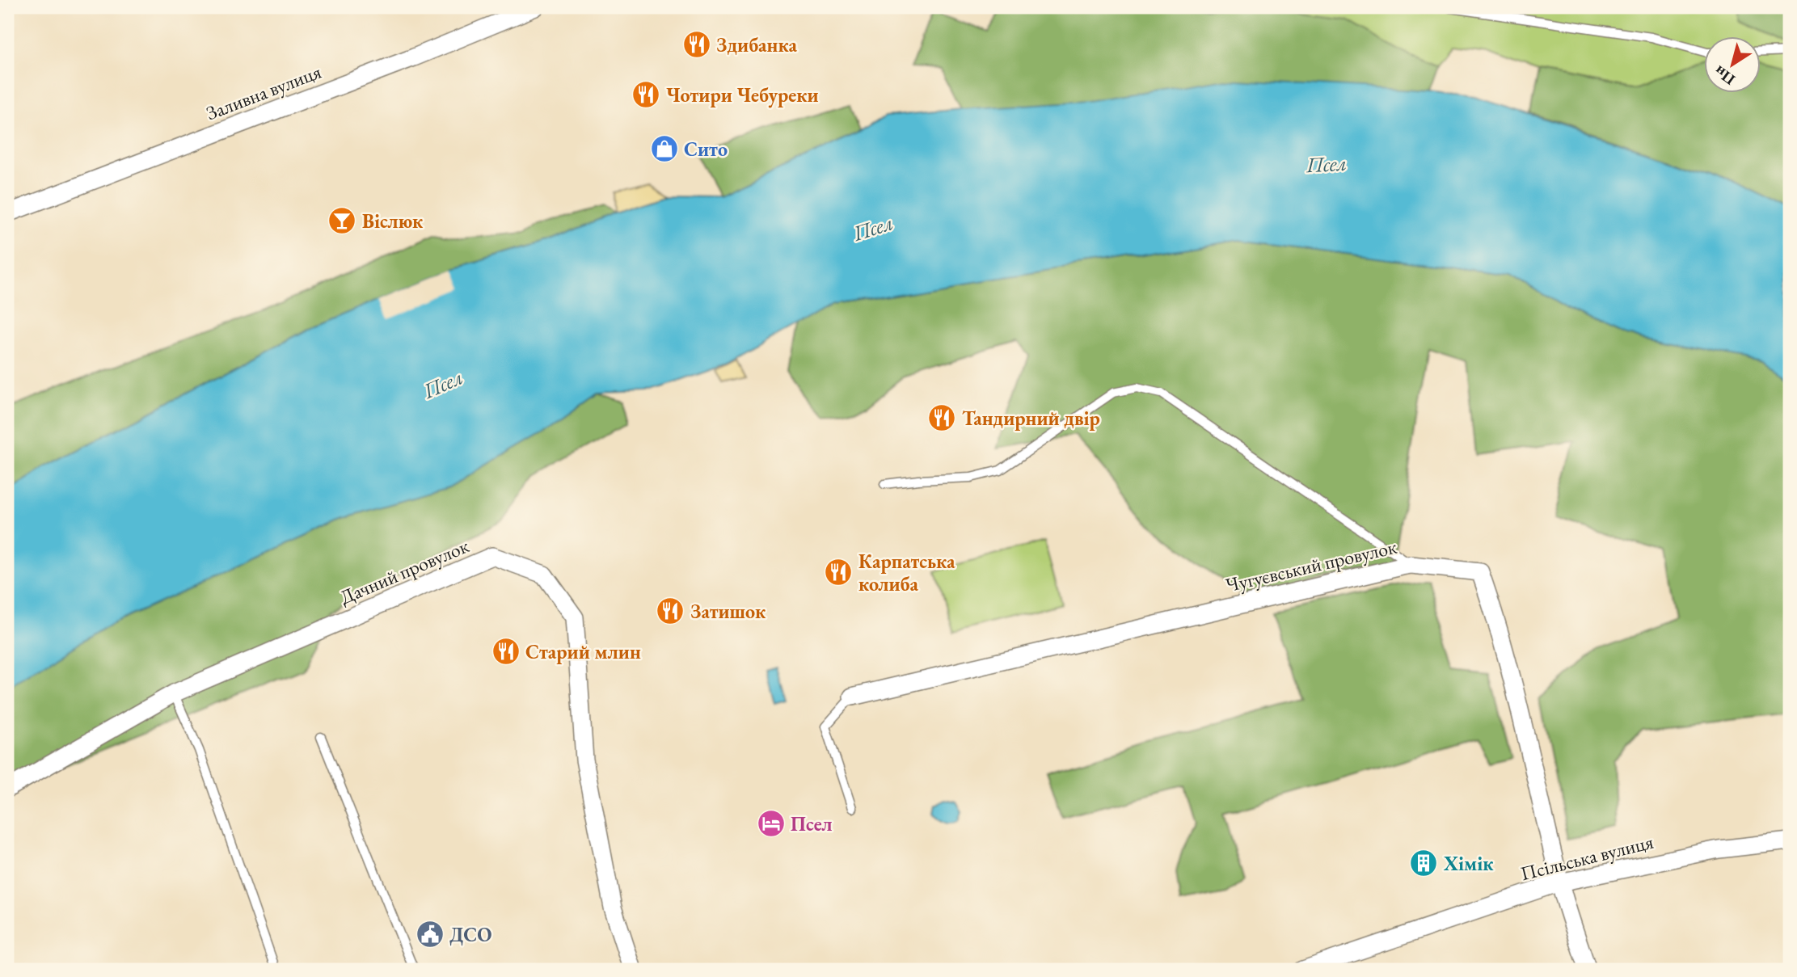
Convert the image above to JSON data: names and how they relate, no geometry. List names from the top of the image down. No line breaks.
{"streets":{"street":["Заливна вулиця","Чугуєвський провулок","Дачний провулок","Псільська вулиця"]},"crossings":[["Чугуєвський провулок","Псільська вулиця"]],"water":["Псел"],"places":{"restaurant":["Здибанка","Чотири Чебуреки","Тандирний двір","Карпатська колиба","Затишок","Старий млин"],"shop":["Сито"],"bar":["Віслюк"],"hotel":["Псел"],"building":["Хімік"],"public building":["ДСО"]},"north":"bottom left"}
